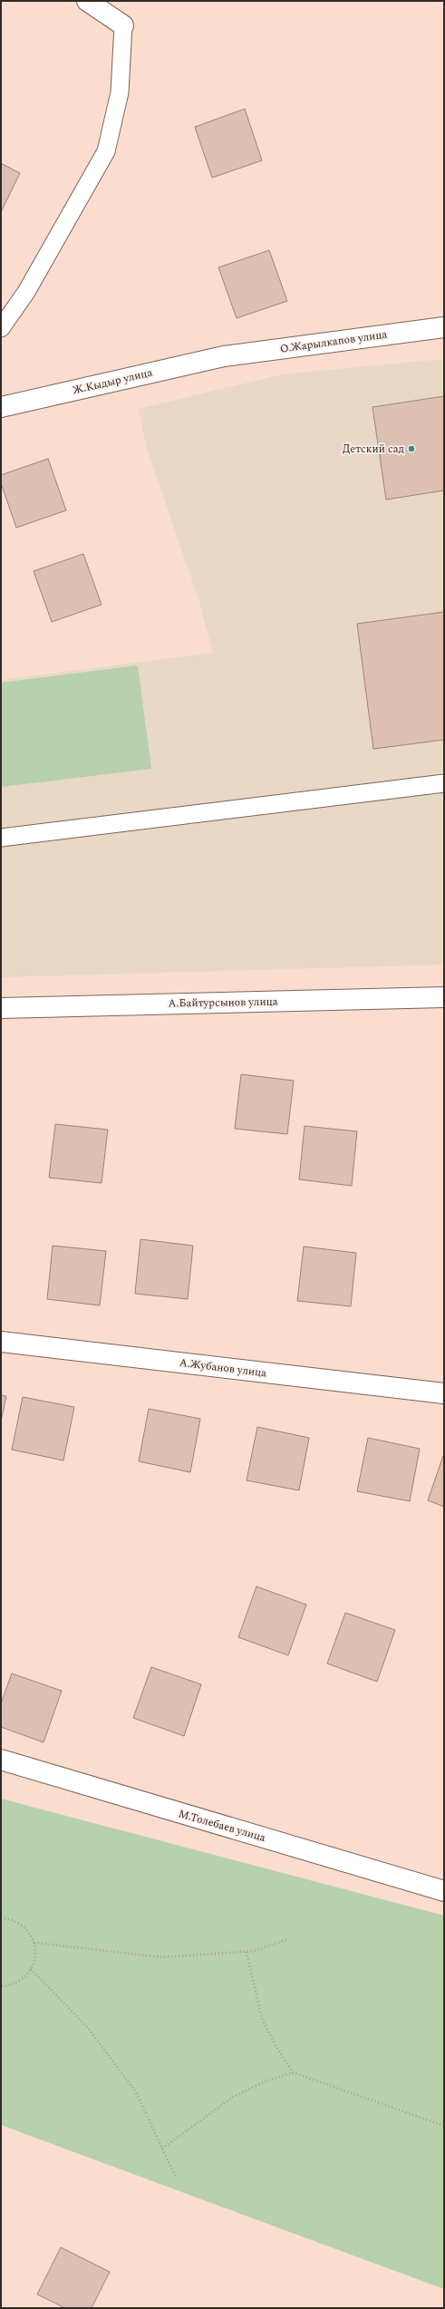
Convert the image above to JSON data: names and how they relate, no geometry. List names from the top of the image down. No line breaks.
{"streets":{"street":["О.Жарылкапов улица","Ж.Кыдыр улица","А.Байтурсынов улица","А.Жубанов улица","М.Толебаев улица"]},"crossings":[["О.Жарылкапов улица","Ж.Кыдыр улица"]],"places":["Детский сад"]}
